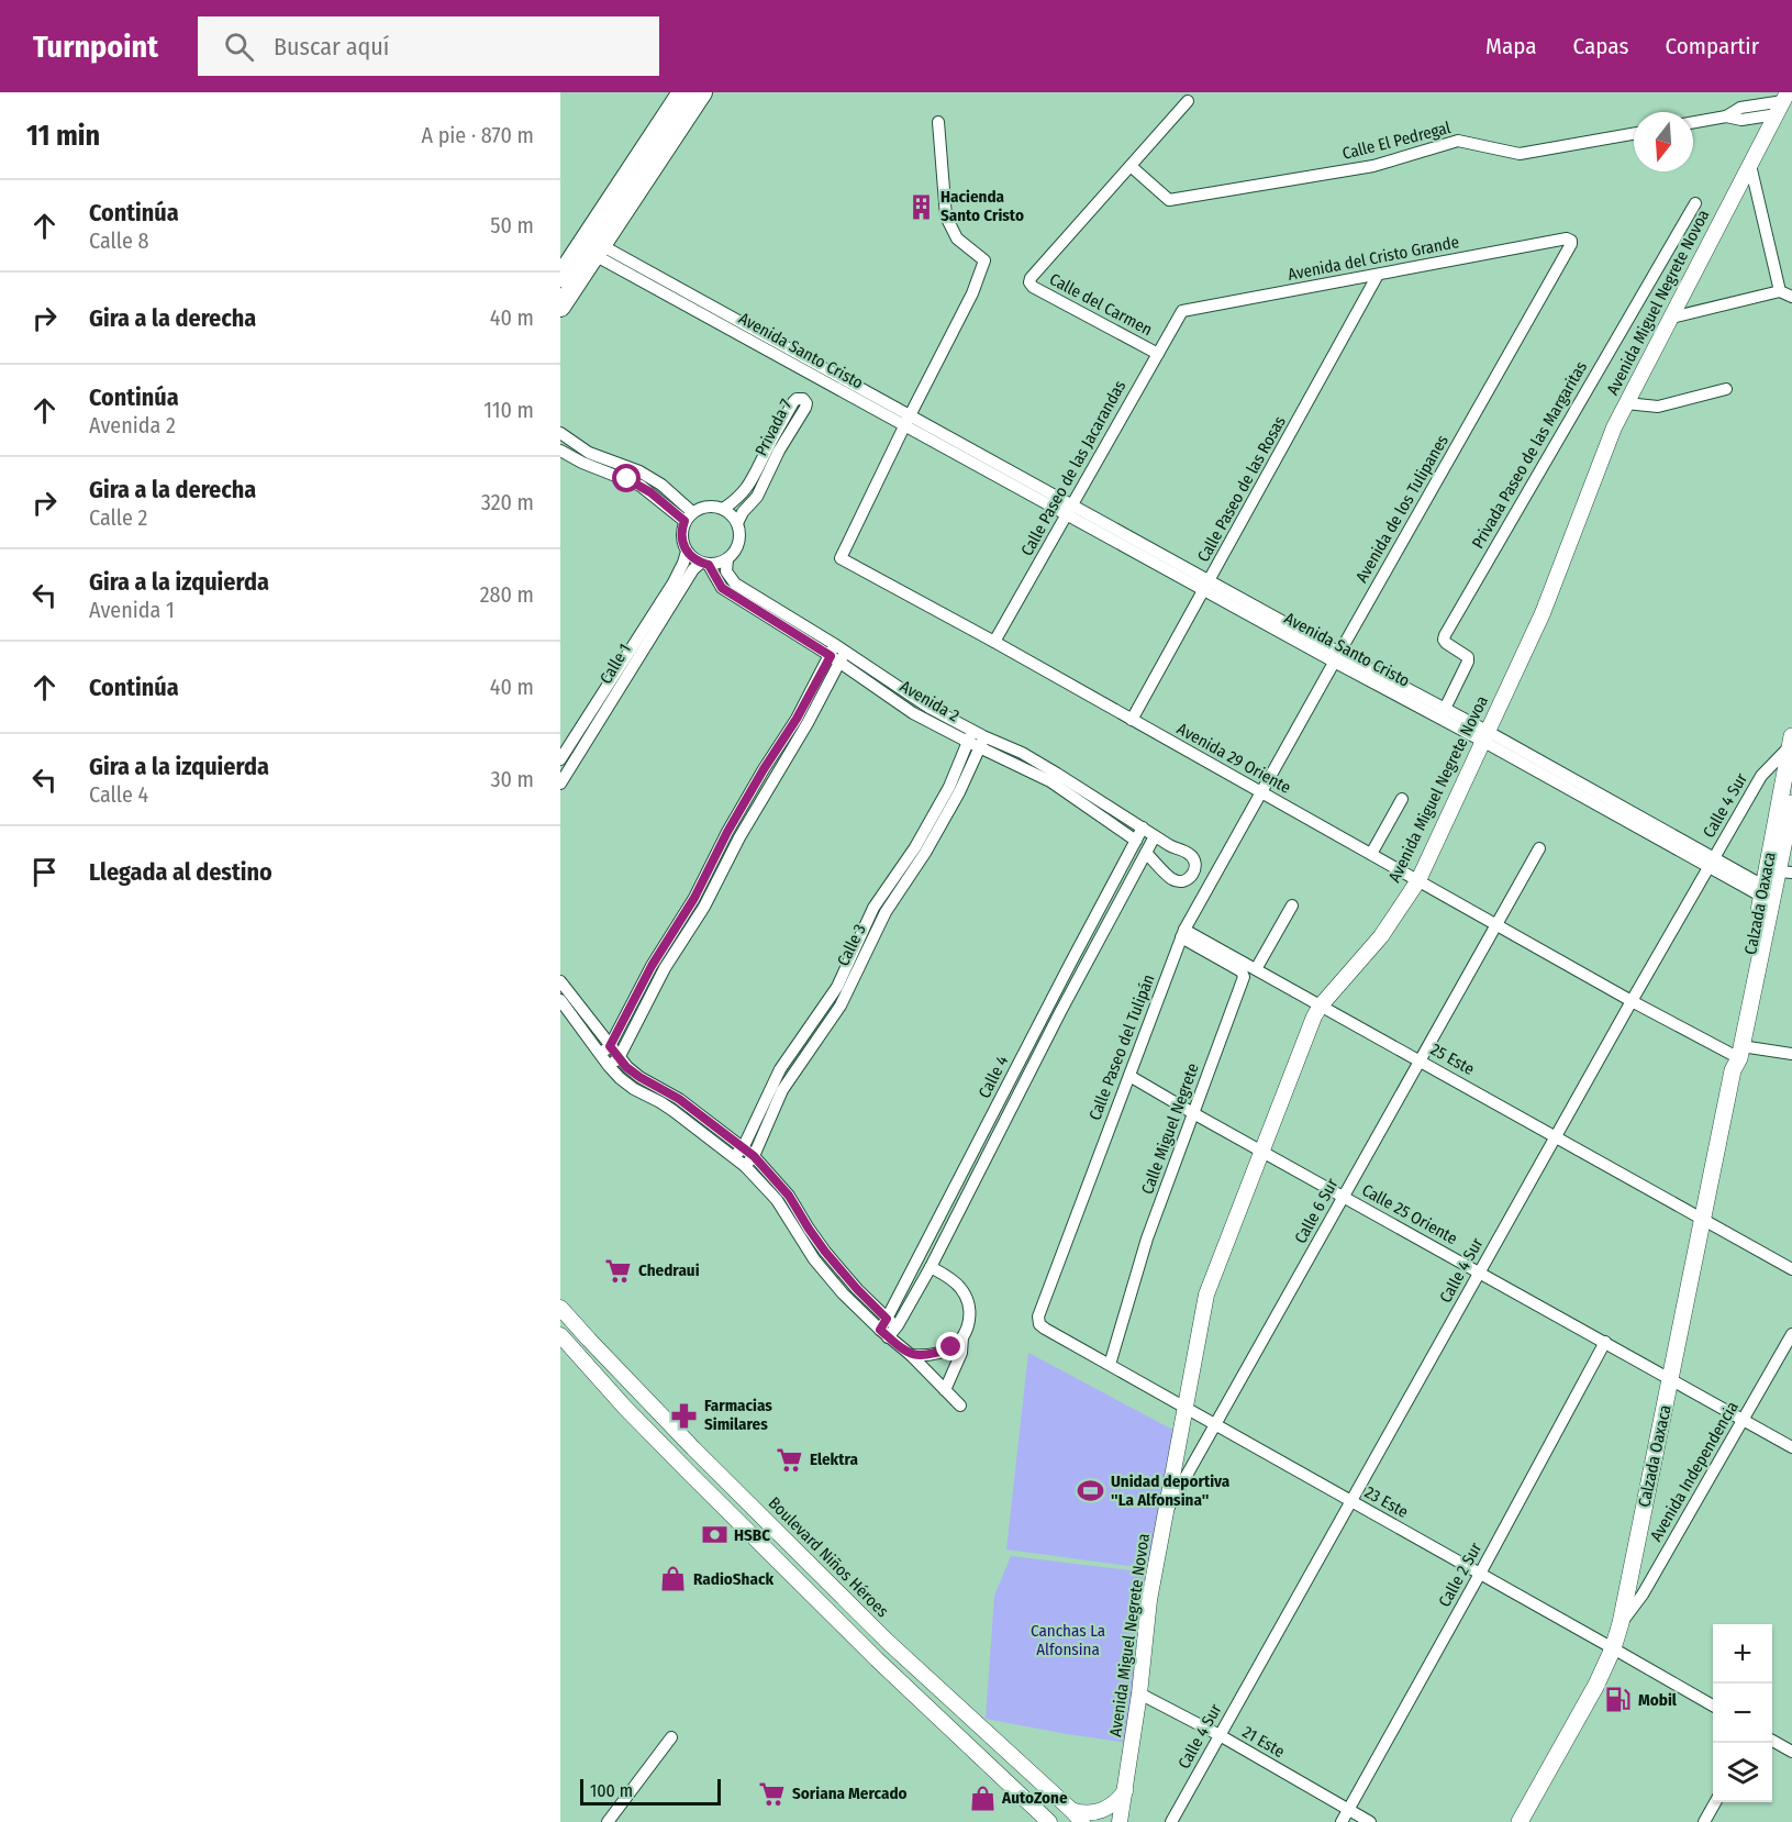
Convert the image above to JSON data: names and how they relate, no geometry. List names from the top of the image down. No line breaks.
{"streets":{"main road":["Avenida Miguel Negrete Novoa","Calzada Oaxaca","Boulevard Niños Héroes"],"street":["Calle El Pedregal","Avenida del Cristo Grande","Calle del Carmen","Avenida Santo Cristo","Privada 7","Privada Paseo de las Margaritas","Calle Paseo de las Jacarandas","Calle Paseo de las Rosas","Avenida de los Tulipanes","Calle 1","Avenida 2","Avenida 29 Oriente","Calle 4 Sur","Calle 3","Calle Paseo del Tulipán","25 Este","Calle 4","Calle Miguel Negrete","Calle 6 Sur","Calle 25 Oriente","Avenida Independencia","23 Este","Calle 2 Sur","21 Este"]},"crossings":[["Calle El Pedregal","Calle del Carmen"],["Avenida del Cristo Grande","Calle Paseo de las Jacarandas"],["Avenida del Cristo Grande","Calle Paseo de las Rosas"],["Avenida del Cristo Grande","Avenida de los Tulipanes"],["Avenida Miguel Negrete Novoa","Avenida Santo Cristo"],["Avenida Miguel Negrete Novoa","Avenida 29 Oriente"],["Avenida Miguel Negrete Novoa","25 Este"],["Avenida Miguel Negrete Novoa","Calle 6 Sur"],["Avenida Miguel Negrete Novoa","Calle 25 Oriente"],["Avenida Miguel Negrete Novoa","23 Este"],["Avenida Miguel Negrete Novoa","21 Este"],["Calle del Carmen","Calle Paseo de las Jacarandas"],["Avenida Santo Cristo","Privada Paseo de las Margaritas"],["Avenida Santo Cristo","Calle Paseo de las Jacarandas"],["Avenida Santo Cristo","Calle Paseo de las Rosas"],["Avenida Santo Cristo","Avenida de los Tulipanes"],["Avenida Santo Cristo","Avenida 29 Oriente"],["Avenida Santo Cristo","Calle 4 Sur"],["Avenida Santo Cristo","Calzada Oaxaca"],["Privada 7","Calle 1"],["Privada 7","Avenida 2"],["Calle Paseo de las Jacarandas","Avenida 29 Oriente"],["Calle Paseo de las Rosas","Avenida 29 Oriente"],["Avenida de los Tulipanes","Avenida 29 Oriente"],["Avenida de los Tulipanes","Calle Paseo del Tulipán"],["Calle 1","Avenida 2"],["Avenida 2","Calle 3"],["Avenida 2","Calle 4"],["Avenida 29 Oriente","Calle 4 Sur"],["Avenida 29 Oriente","Calzada Oaxaca"],["Avenida 29 Oriente","Calle Paseo del Tulipán"],["Avenida 29 Oriente","Calle 6 Sur"],["Calle 4 Sur","Calzada Oaxaca"],["Calle 4 Sur","25 Este"],["Calle 4 Sur","Calle 25 Oriente"],["Calle 4 Sur","23 Este"],["Calle 4 Sur","21 Este"],["Calzada Oaxaca","25 Este"],["Calzada Oaxaca","Calle 25 Oriente"],["Calzada Oaxaca","Avenida Independencia"],["Calzada Oaxaca","23 Este"],["Calle Paseo del Tulipán","25 Este"],["Calle Paseo del Tulipán","Calle Miguel Negrete"],["Calle Paseo del Tulipán","Calle 25 Oriente"],["Calle Paseo del Tulipán","23 Este"],["25 Este","Calle Miguel Negrete"],["25 Este","Calle 6 Sur"],["Calle Miguel Negrete","Calle 25 Oriente"],["Calle Miguel Negrete","23 Este"],["Calle 6 Sur","Calle 25 Oriente"],["Calle 6 Sur","23 Este"],["Calle 25 Oriente","Avenida Independencia"],["Calle 25 Oriente","Calle 2 Sur"],["23 Este","Calle 2 Sur"],["Calle 2 Sur","21 Este"]],"parks":["Canchas La Alfonsina"],"places":{"building":["Hacienda Santo Cristo"],"supermarket":["Chedraui","Elektra","Soriana Mercado"],"pharmacy":["Farmacias Similares"],"sports":["Unidad deportiva ''La Alfonsina''"],"bank":["HSBC"],"shop":["RadioShack","AutoZone"],"fuel station":["Mobil"]},"scale_bar":"100 m","north":"bottom","page":{"header":"Turnpoint","search":"Buscar aquí","nav":["Mapa","Capas","Compartir"],"heading":["11 min","A pie · 870 m"],"list":[["Continúa","Calle 8","50 m"],["Gira a la derecha","40 m"],["Continúa","Avenida 2","110 m"],["Gira a la derecha","Calle 2","320 m"],["Gira a la izquierda","Avenida 1","280 m"],["Continúa","40 m"],["Gira a la izquierda","Calle 4","30 m"],"Llegada al destino"],"map_buttons":["+","−"],"scale":"100 m"}}
